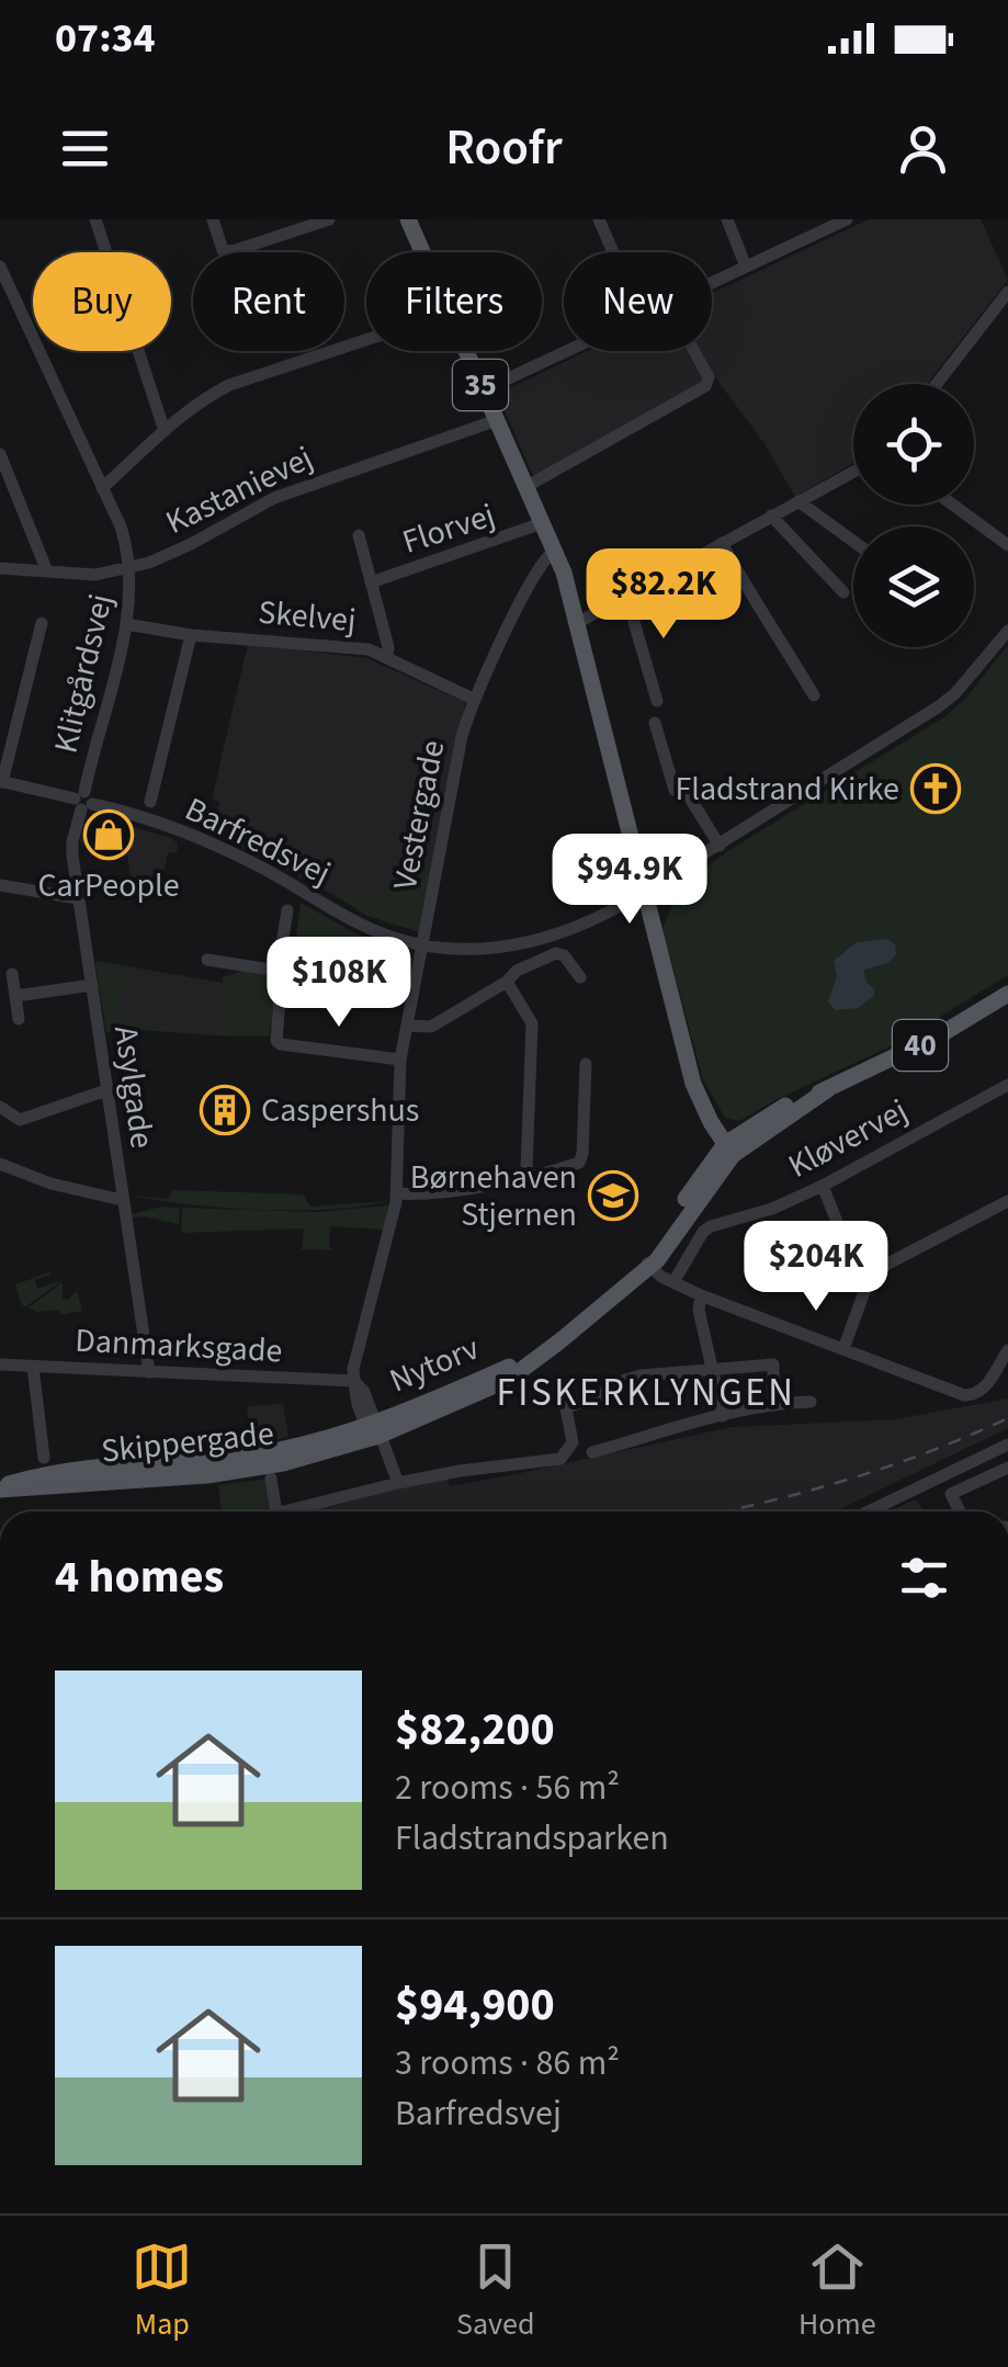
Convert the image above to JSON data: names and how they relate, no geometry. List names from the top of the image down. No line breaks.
{"streets":{"main road":["35","40","Nytorv","Skippergade"],"street":["Kastanievej","Florvej","Skelvej","Klitgårdsvej","Vestergade","Barfredsvej","Asylgade","Kløvervej","Danmarksgade"]},"crossings":[["35","Kastanievej"],["35","Florvej"],["35","Vestergade"],["35","Barfredsvej"],["35","40"],["35","Nytorv"],["Kastanievej","Klitgårdsvej"],["Skelvej","Klitgårdsvej"],["Skelvej","Vestergade"],["Klitgårdsvej","Barfredsvej"],["Klitgårdsvej","Asylgade"],["Vestergade","Barfredsvej"],["Vestergade","Nytorv"],["Barfredsvej","Asylgade"],["40","Nytorv"],["Asylgade","Danmarksgade"],["Danmarksgade","Nytorv"],["Nytorv","Skippergade"]],"districts":["FISKERKLYNGEN"],"places":{"church":["Fladstrand Kirke"],"shop":["CarPeople"],"building":["Caspershus"],"school or university":["Børnehaven Stjernen"]},"page":{"status":"07:34","header":"Roofr","chip":["Buy","Rent","Filters","New"],"price":["$82.2K","$94.9K","$108K","$204K"],"heading":"4 homes","list":[{"name":"$82,200","note":"2 rooms · 56 m² · Fladstrandsparken"},{"name":"$94,900","note":"3 rooms · 86 m² · Barfredsvej"}],"tabs":["Map","Saved","Home"]}}
